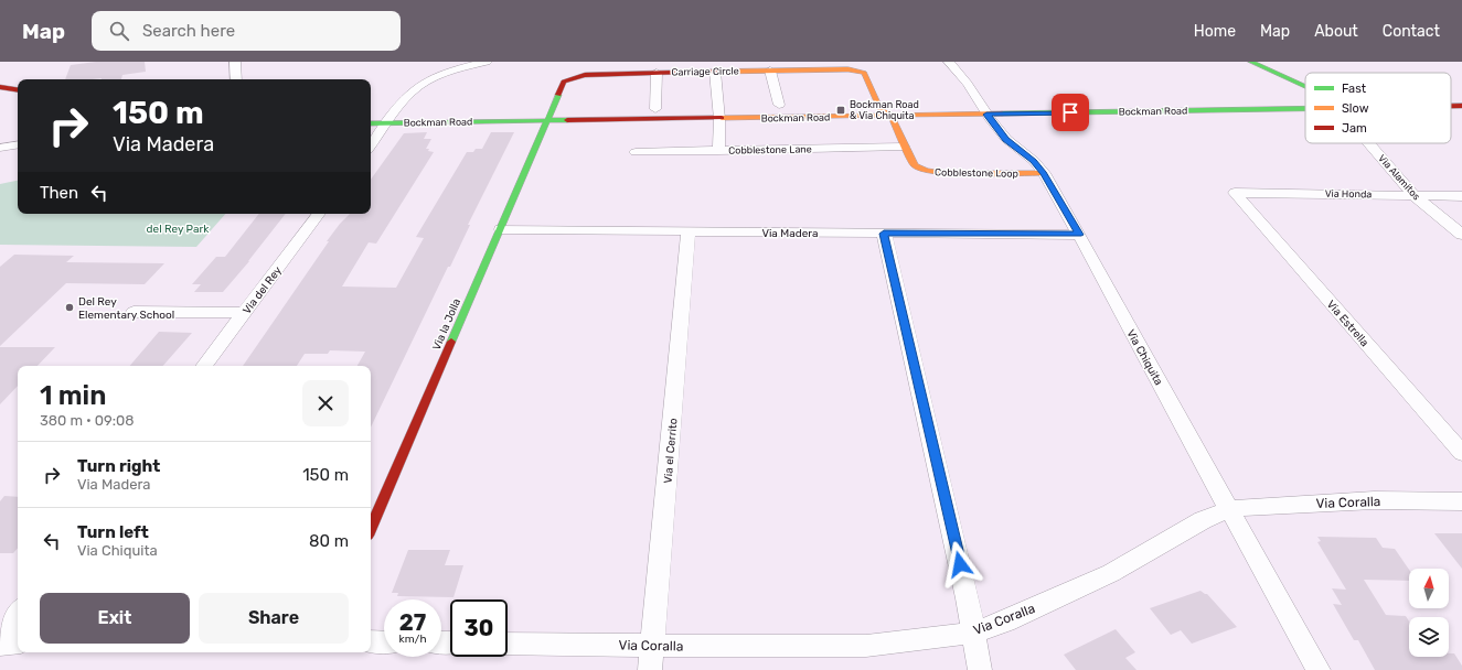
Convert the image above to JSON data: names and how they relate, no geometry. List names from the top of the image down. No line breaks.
{"streets":{"street":["Carriage Circle","Bockman Road","Cobblestone Lane","Cobblestone Loop","Via Alamitos","Via Honda","Via Madera","Via del Rey","Via Estrella","Via la Jolla","Via Chiquita","Via el Cerrito","Via Coralla"]},"crossings":[["Carriage Circle","Bockman Road"],["Carriage Circle","Cobblestone Loop"],["Carriage Circle","Via la Jolla"],["Bockman Road","Cobblestone Loop"],["Bockman Road","Via la Jolla"],["Bockman Road","Via Chiquita"],["Cobblestone Lane","Cobblestone Loop"],["Cobblestone Loop","Via Chiquita"],["Via Alamitos","Via Honda"],["Via Honda","Via Estrella"],["Via Madera","Via la Jolla"],["Via Madera","Via Chiquita"],["Via Madera","Via el Cerrito"],["Via Chiquita","Via Coralla"],["Via el Cerrito","Via Coralla"]],"parks":["del Rey Park"],"places":{"transit":["Bockman Road & Via Chiquita"],"other":["Del Rey Elementary School"]},"legend":["Fast","Slow","Jam"],"north":"top","page":{"header":"Map","search":"Search here","nav":["Home","Map","About","Contact"],"turn":["150 m","Via Madera"],"then":"Then","heading":["1 min","380 m · 09:08"],"list":[{"name":"Turn right","note":"Via Madera","value":"150 m"},{"name":"Turn left","note":"Via Chiquita","value":"80 m"}],"buttons":["Exit","Share"],"speed":"27 km/h","limit":"30"}}
